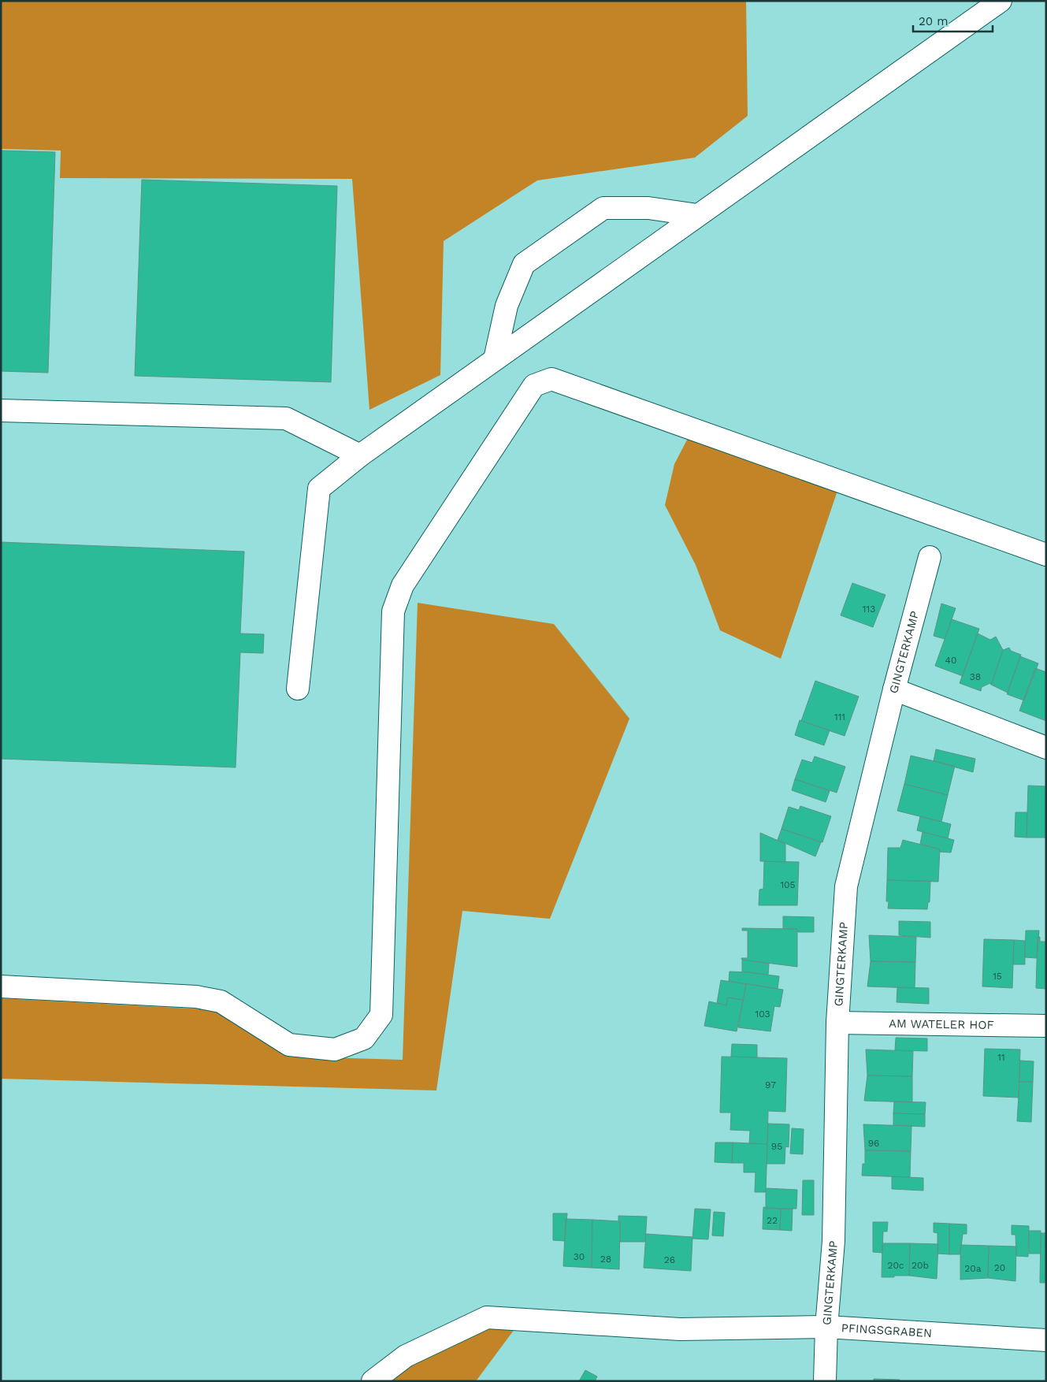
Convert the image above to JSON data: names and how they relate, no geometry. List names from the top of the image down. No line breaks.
{"streets":{"street":["GINGTERKAMP","AM WATELER HOF","PFINGSGRABEN"]},"crossings":[["GINGTERKAMP","AM WATELER HOF"],["GINGTERKAMP","PFINGSGRABEN"]],"house_numbers":["113","40","38","111","105","15","103","11","97","96","95","22","30","28","26","20c","20b","20","20a"],"scale_bar":"20 m"}
